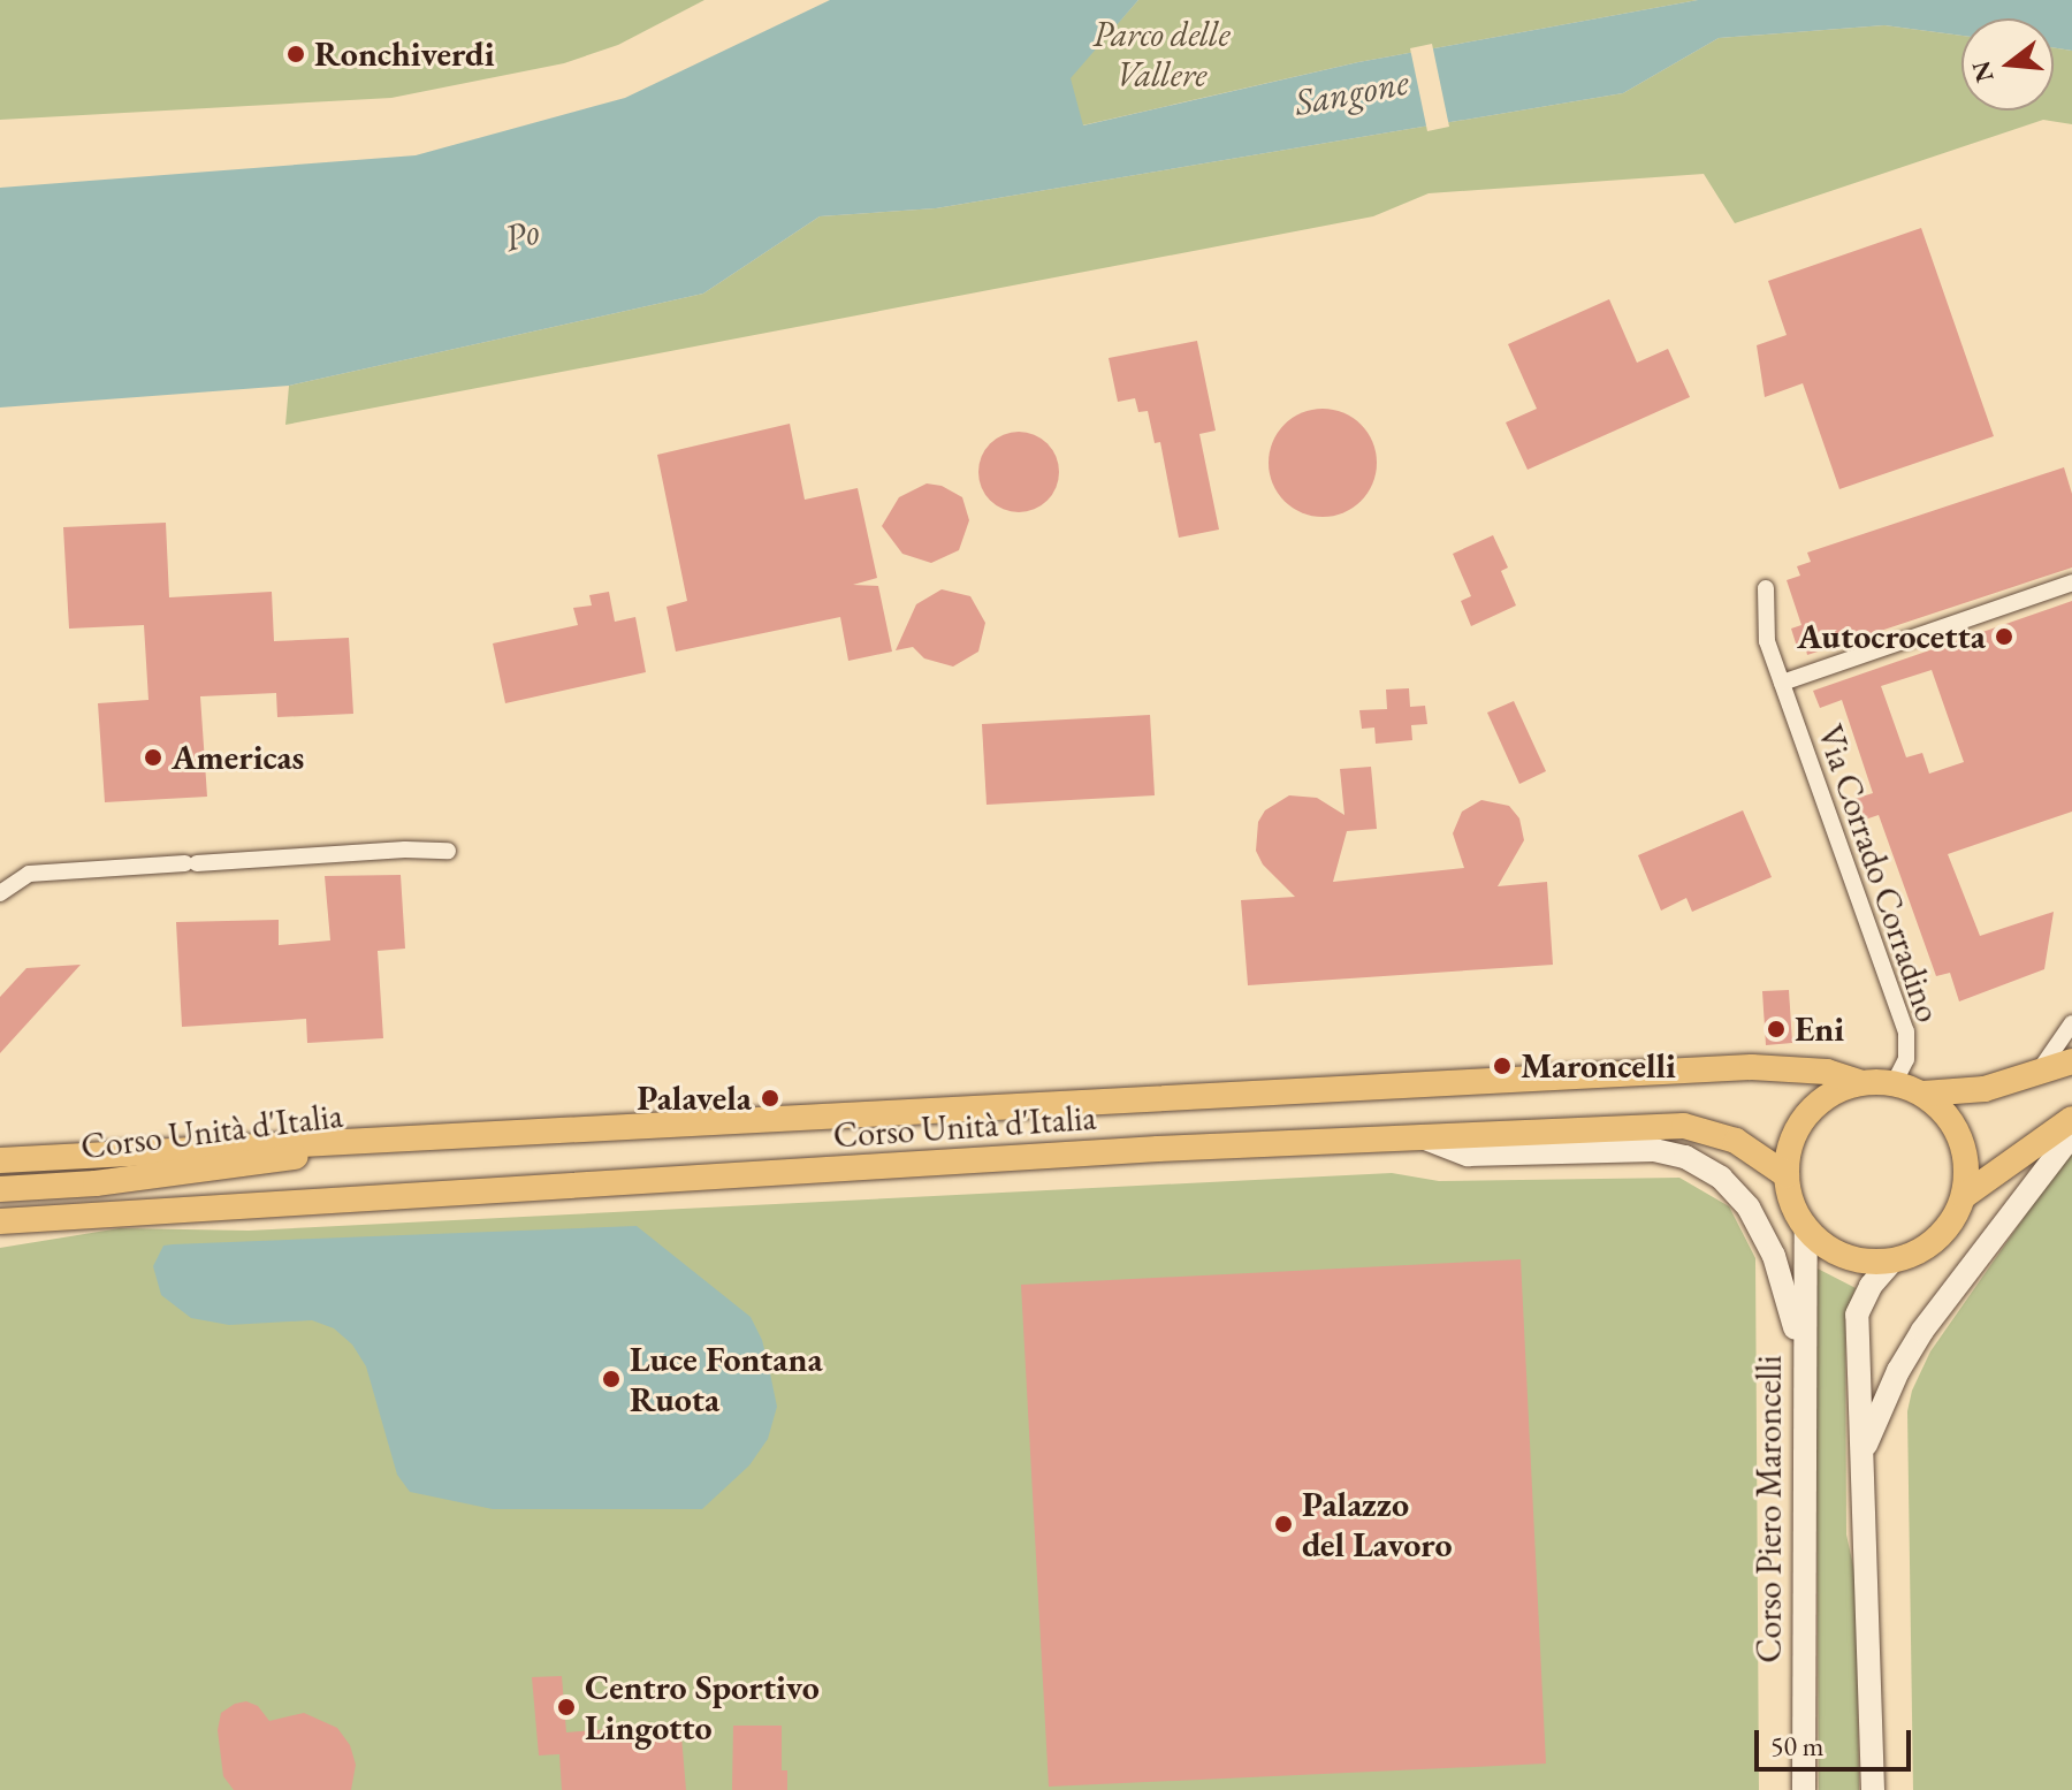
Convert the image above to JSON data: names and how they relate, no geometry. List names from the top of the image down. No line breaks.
{"streets":{"main road":["Corso Unità d'Italia","Corso Piero Maroncelli"],"street":["Via Corrado Corradino"]},"crossings":[["Via Corrado Corradino","Corso Unità d'Italia"],["Via Corrado Corradino","Corso Piero Maroncelli"],["Corso Unità d'Italia","Corso Piero Maroncelli"]],"water":["Sangone","Po"],"parks":["Parco delle Vallere"],"places":["Ronchiverdi","Autocrocetta","Americas","Eni","Maroncelli","Palavela","Luce Fontana Ruota","Palazzo del Lavoro","Centro Sportivo Lingotto"],"scale_bar":"50 m","north":"left"}
